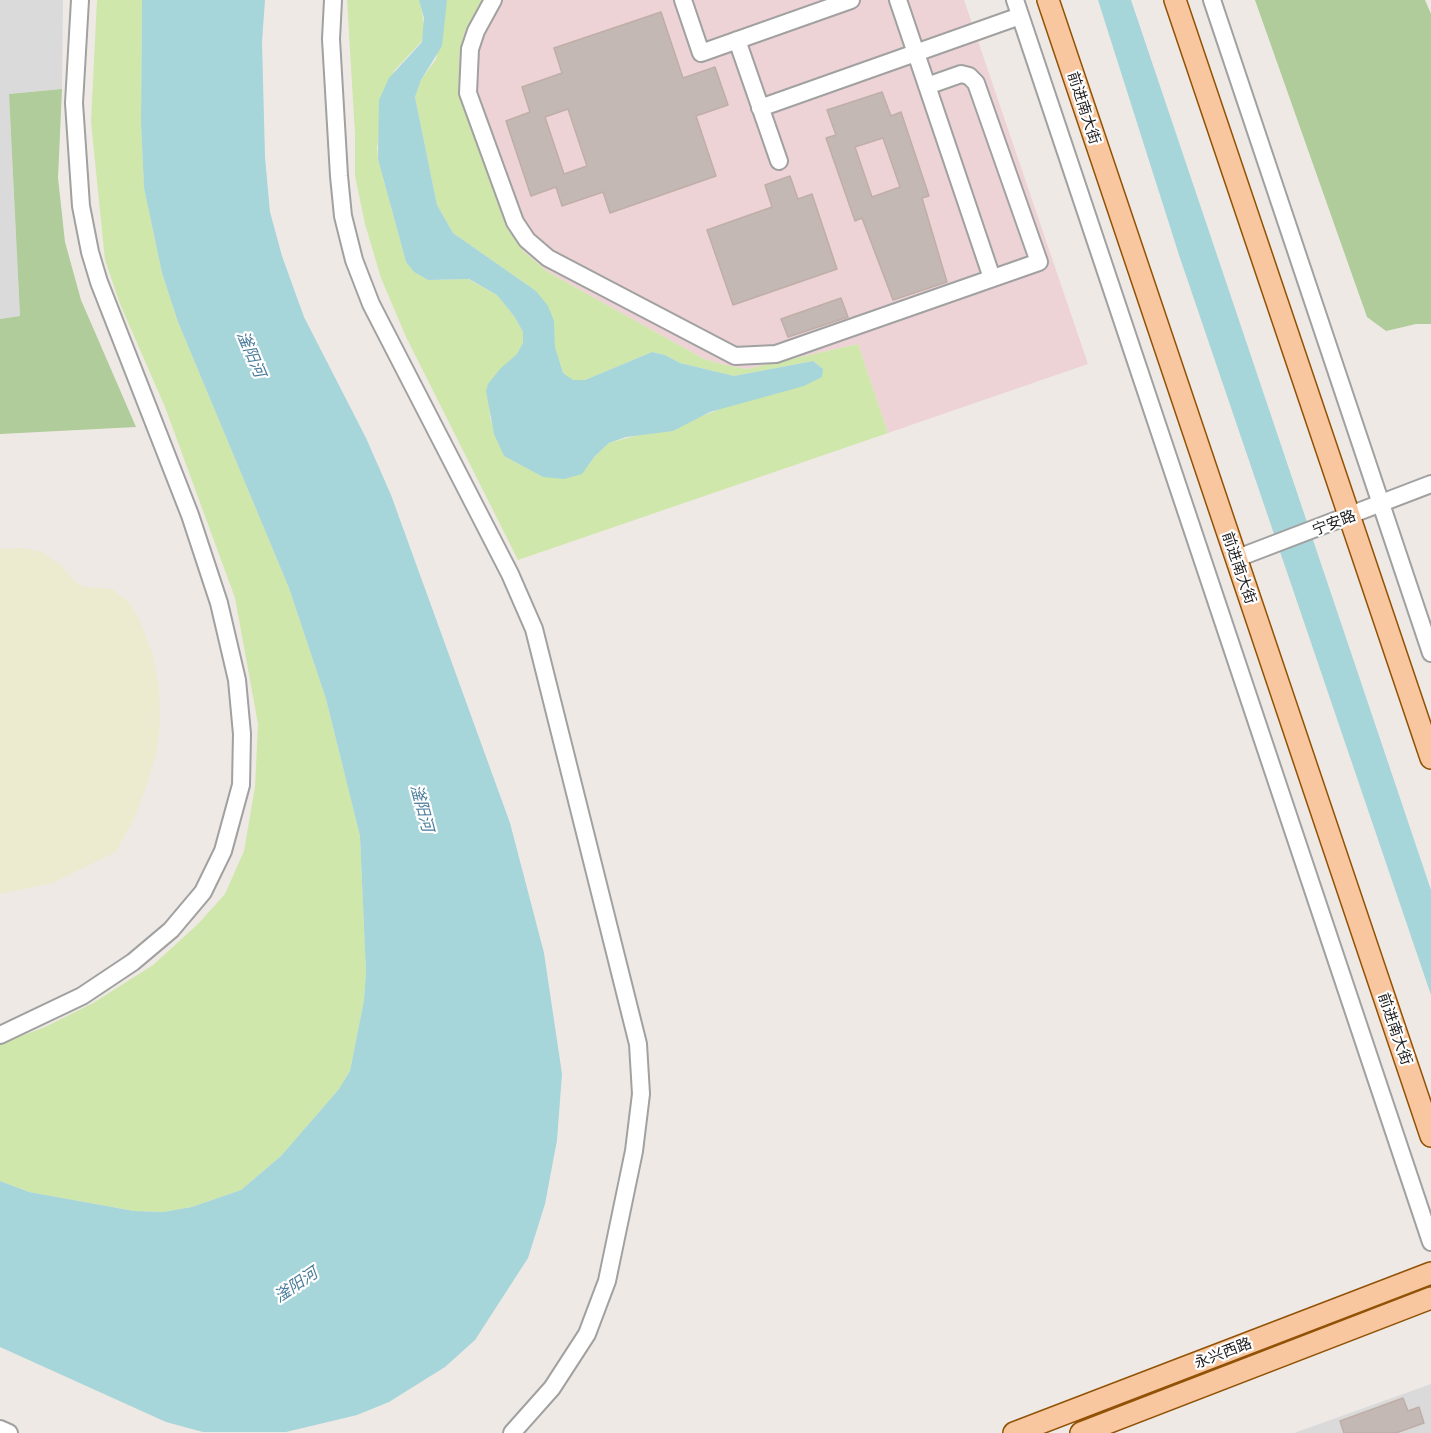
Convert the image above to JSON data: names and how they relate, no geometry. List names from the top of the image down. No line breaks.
{"streets":{"main road":["前进南大街","永兴西路"],"street":["宁安路"]},"crossings":[["前进南大街","宁安路"]],"water":["滏阳河"]}
